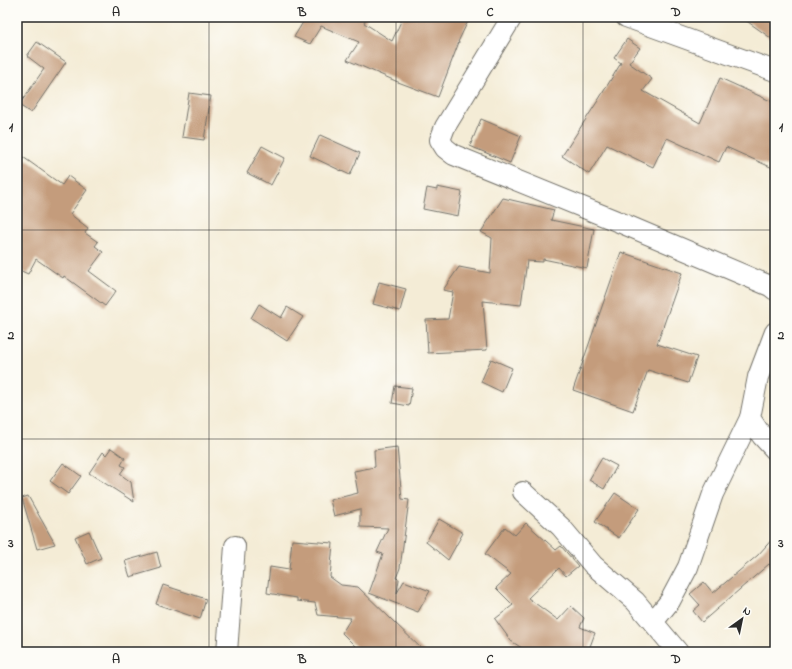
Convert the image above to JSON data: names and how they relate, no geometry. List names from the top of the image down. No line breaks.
{"north":"top right","grid":{"columns":["A","B","C","D"],"rows":["1","2","3"]}}
